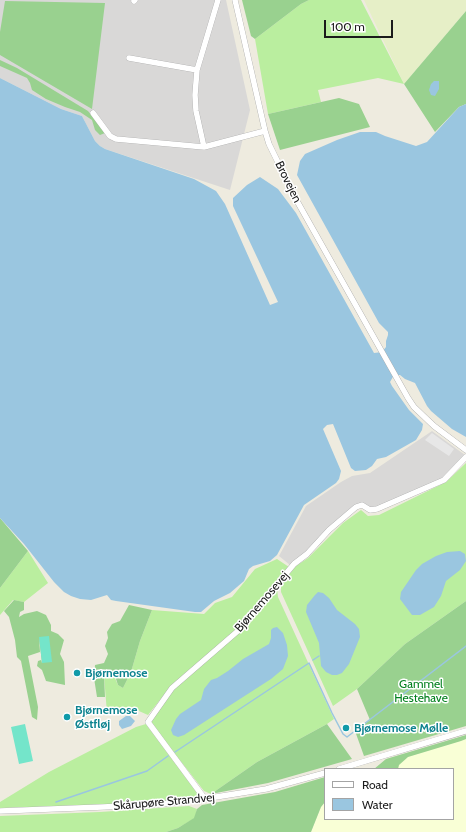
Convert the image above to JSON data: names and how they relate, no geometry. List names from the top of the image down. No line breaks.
{"streets":{"street":["Brovejen","Bjørnemosevej","Skårupøre Strandvej"]},"crossings":[["Bjørnemosevej","Skårupøre Strandvej"]],"parks":["Gammel Hestehave"],"places":["Bjørnemose","Bjørnemose Østfløj","Bjørnemose Mølle"],"legend":["Road","Water"],"scale_bar":"100 m"}
